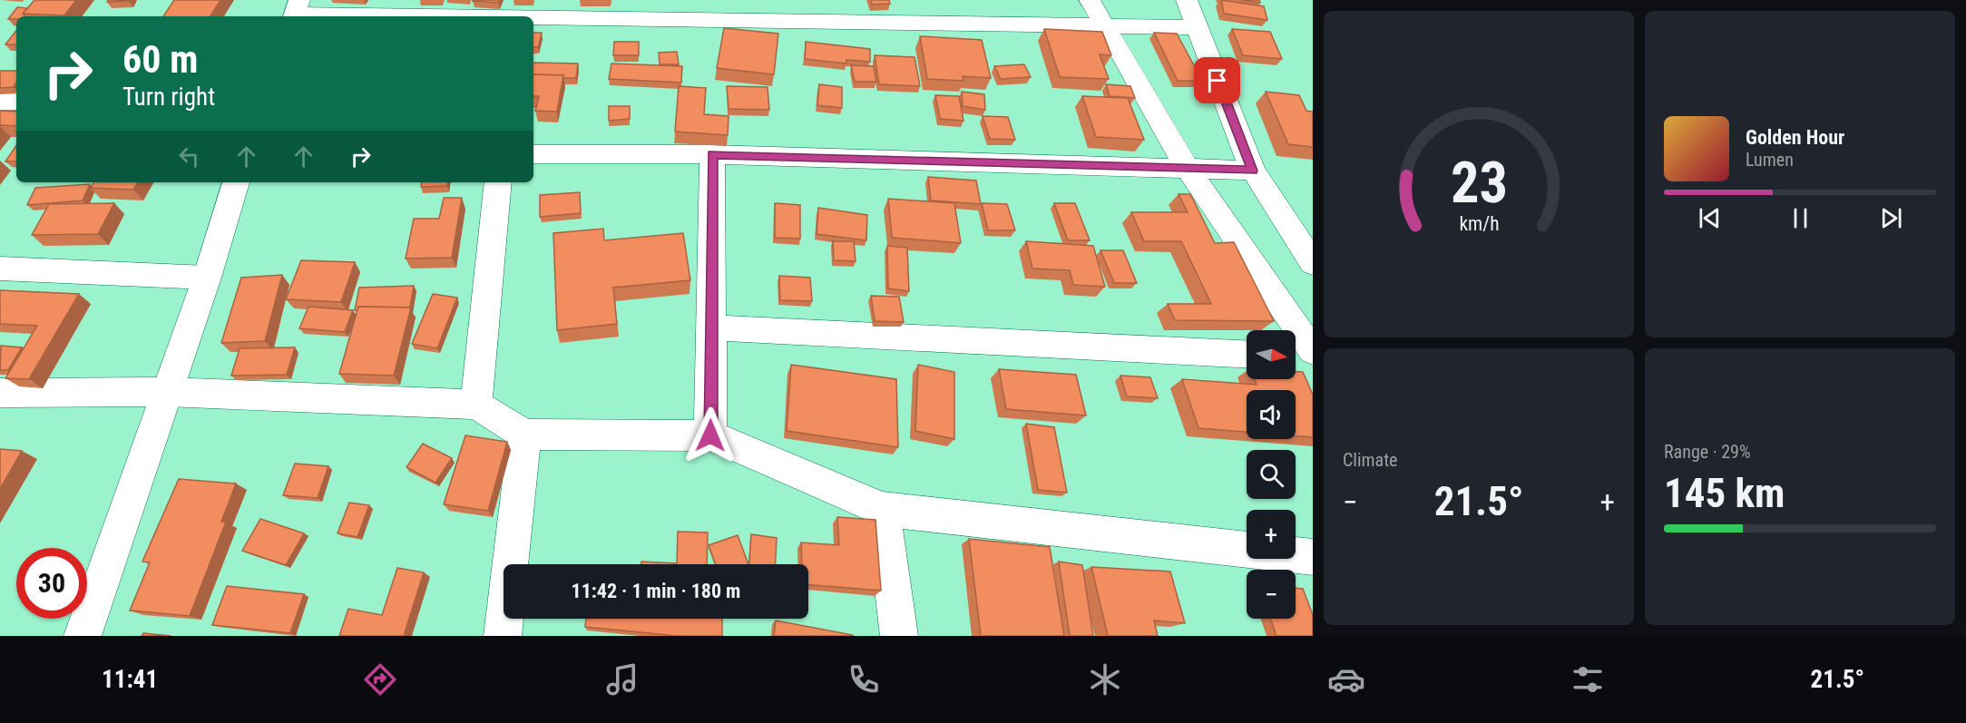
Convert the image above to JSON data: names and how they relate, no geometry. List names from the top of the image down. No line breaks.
{"north":"right","page":{"turn":["60 m","Turn right"],"song":["Golden Hour","Lumen"],"map_buttons":["+","−"],"tile":["Climate",["Range · 29%","145 km"]],"heat":["−","21.5°","+"],"limit":"30","trip":"11:42 · 1 min · 180 m","tabs":["11:41","21.5°"],"gauge":["23","km/h"]}}
